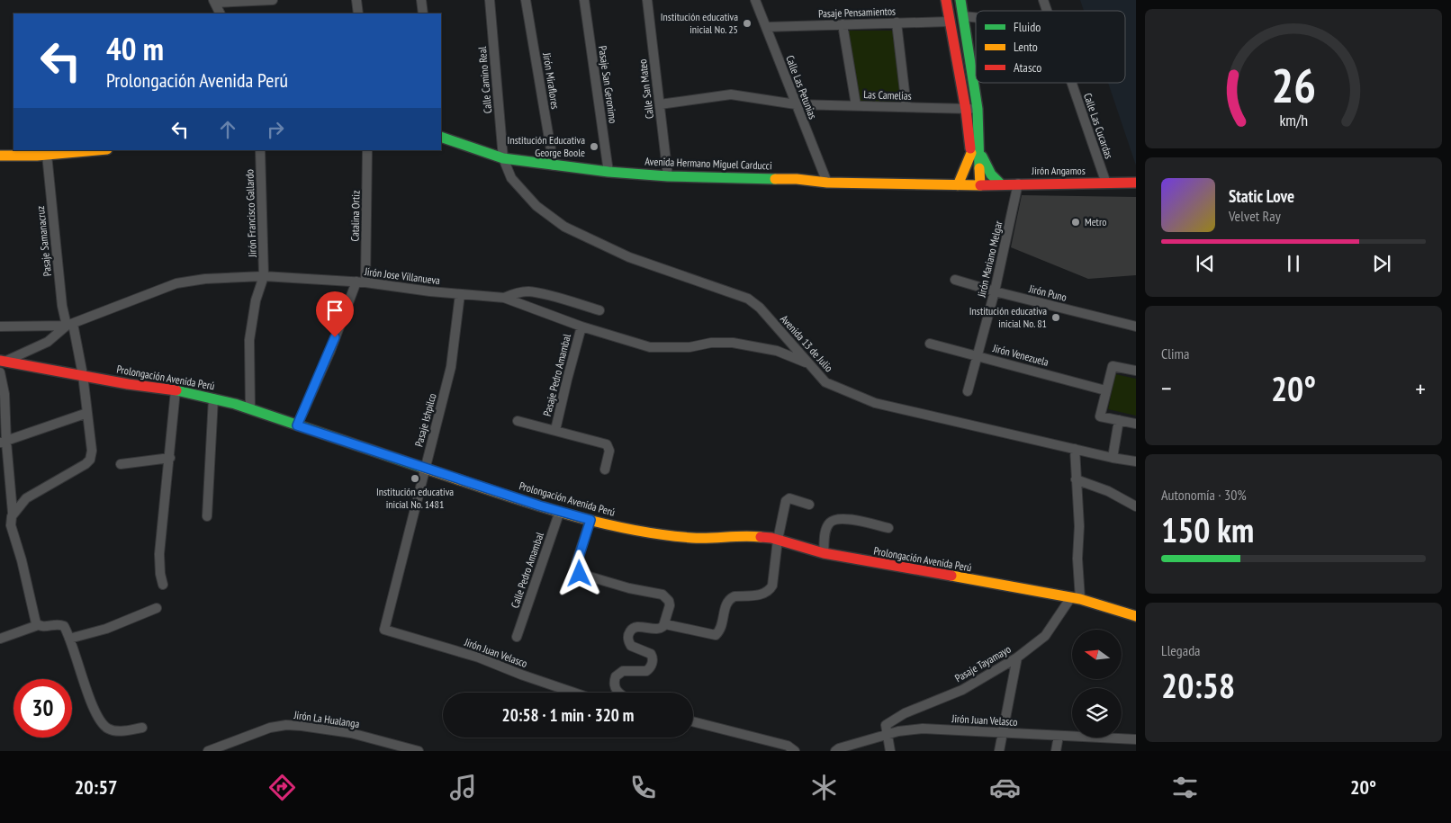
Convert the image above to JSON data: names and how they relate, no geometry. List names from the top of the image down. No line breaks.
{"streets":{"main road":["Avenida Hermano Miguel Carducci","Jirón Angamos","Prolongación Avenida Perú"],"street":["Pasaje Pensamientos","Calle Camino Real","Jirón Miraflores","Pasaje San Geronimo","Calle Las Petunias","Calle San Mateo","Las Camelias","Calle Las Cucardas","Jirón Francisco Gallardo","Catalina Ortiz","Pasaje Samanacruz","Jirón Mariano Melgar","Jirón Jose Villanueva","Jirón Puno","Avenida 13 de Julio","Jirón Venezuela","Pasaje Pedro Amambal","Pasaje Ishpilco","Calle Pedro Amambal","Jirón Juan Velasco","Pasaje Tayamayo","Jirón La Hualanga"]},"crossings":[["Pasaje Pensamientos","Calle Las Petunias"],["Calle Camino Real","Avenida Hermano Miguel Carducci"],["Calle Camino Real","Avenida 13 de Julio"],["Jirón Miraflores","Avenida Hermano Miguel Carducci"],["Pasaje San Geronimo","Avenida Hermano Miguel Carducci"],["Calle Las Petunias","Las Camelias"],["Calle Las Petunias","Avenida Hermano Miguel Carducci"],["Calle San Mateo","Las Camelias"],["Calle San Mateo","Avenida Hermano Miguel Carducci"],["Calle Las Cucardas","Jirón Angamos"],["Avenida Hermano Miguel Carducci","Jirón Angamos"],["Avenida Hermano Miguel Carducci","Avenida 13 de Julio"],["Jirón Angamos","Jirón Mariano Melgar"],["Jirón Francisco Gallardo","Jirón Jose Villanueva"],["Catalina Ortiz","Jirón Jose Villanueva"],["Pasaje Samanacruz","Jirón Jose Villanueva"],["Pasaje Samanacruz","Prolongación Avenida Perú"],["Jirón Mariano Melgar","Jirón Puno"],["Jirón Mariano Melgar","Jirón Venezuela"],["Jirón Jose Villanueva","Avenida 13 de Julio"],["Jirón Jose Villanueva","Pasaje Pedro Amambal"],["Jirón Jose Villanueva","Prolongación Avenida Perú"],["Jirón Jose Villanueva","Pasaje Ishpilco"],["Prolongación Avenida Perú","Pasaje Ishpilco"],["Prolongación Avenida Perú","Calle Pedro Amambal"],["Prolongación Avenida Perú","Pasaje Tayamayo"],["Pasaje Ishpilco","Jirón Juan Velasco"],["Jirón Juan Velasco","Pasaje Tayamayo"]],"places":["Institución educativa inicial No. 25","Institución Educativa George Boole","Metro","Institución educativa inicial No. 81","Institución educativa inicial No. 1481"],"legend":["Fluido","Lento","Atasco"],"north":"left","page":{"turn":["40 m","Prolongación Avenida Perú"],"song":["Static Love","Velvet Ray"],"tile":["Clima",["Autonomía · 30%","150 km"],["Llegada","20:58"]],"heat":["−","20°","+"],"limit":"30","trip":"20:58 · 1 min · 320 m","tabs":["20:57","20°"],"gauge":["26","km/h"]}}
